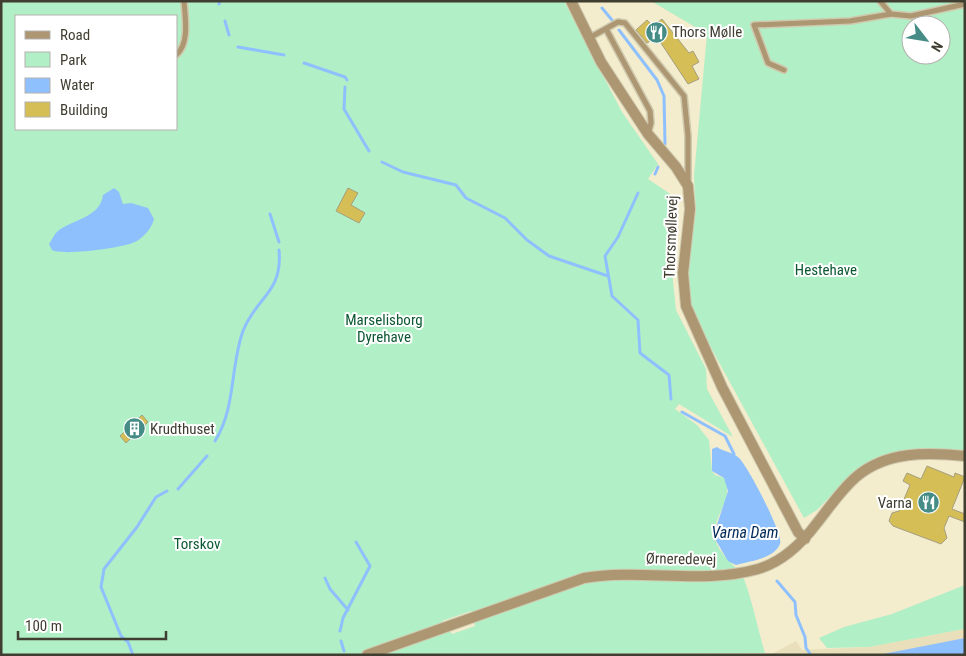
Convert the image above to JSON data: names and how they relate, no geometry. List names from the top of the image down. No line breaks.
{"streets":{"street":["Thorsmøllevej","Ørneredevej"]},"crossings":[["Thorsmøllevej","Ørneredevej"]],"water":["Varna Dam"],"parks":["Hestehave","Marselisborg Dyrehave","Torskov"],"places":{"restaurant":["Thors Mølle","Varna"],"building":["Krudthuset"]},"legend":["Road","Park","Water","Building"],"scale_bar":"100 m","north":"bottom right"}
